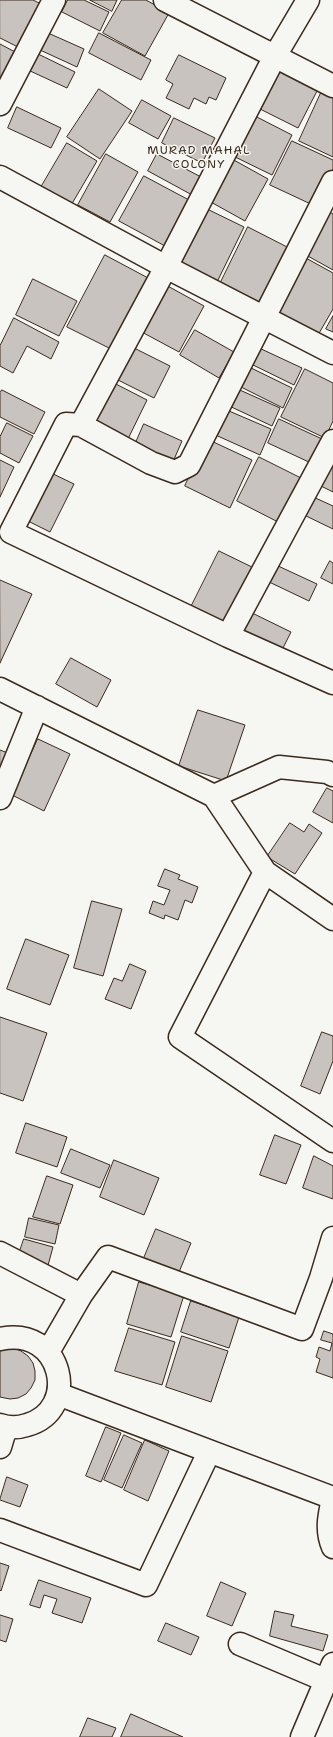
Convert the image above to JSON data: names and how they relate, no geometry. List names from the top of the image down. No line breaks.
{"districts":["MURAD MAHAL COLONY"]}
